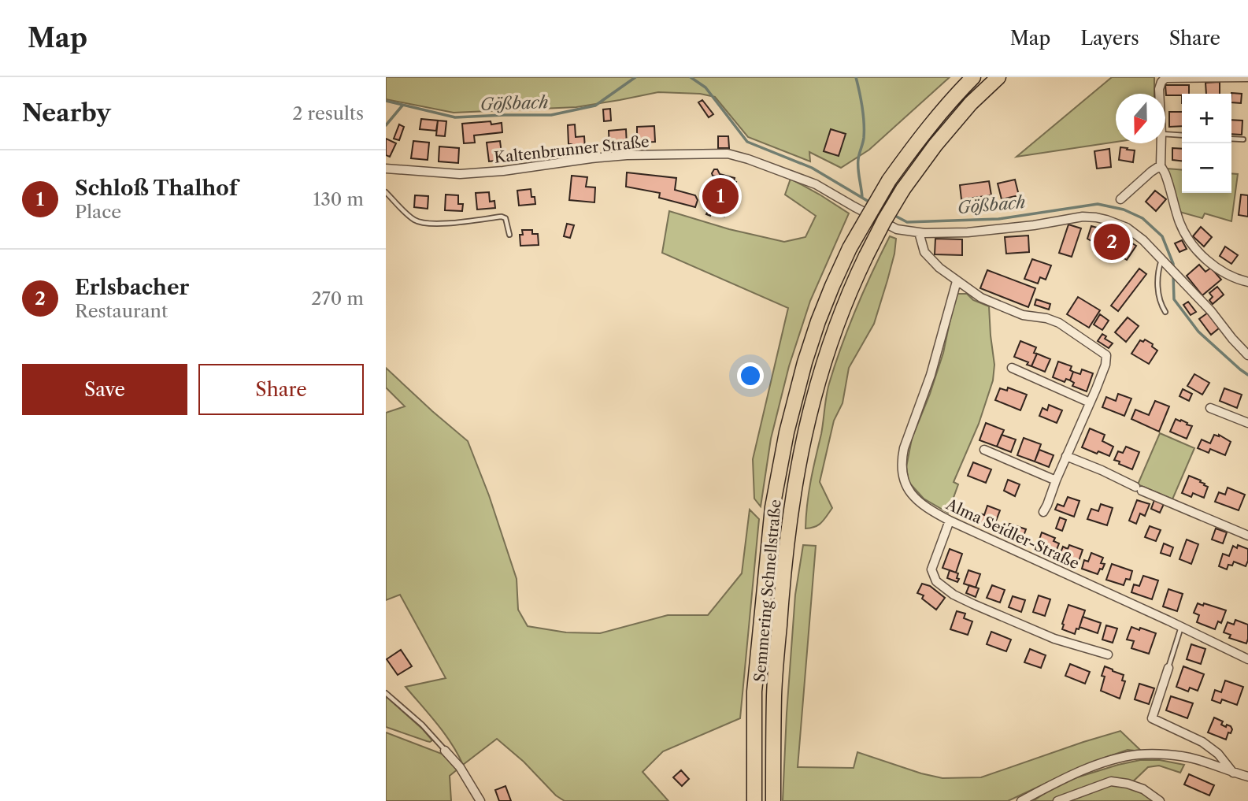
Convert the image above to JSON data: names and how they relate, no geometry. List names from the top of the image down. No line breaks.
{"streets":{"highway":["Semmering Schnellstraße"],"street":["Kaltenbrunner Straße","Alma Seidler-Straße"]},"water":["Gößbach"],"north":"bottom","page":{"header":"Map","nav":["Map","Layers","Share"],"heading":["Nearby","2 results"],"map_buttons":["+","−"],"list":[{"mark":"1","name":"Schloß Thalhof","note":"Place","value":"130 m"},{"mark":"2","name":"Erlsbacher","note":"Restaurant","value":"270 m"}],"pins":["1","2"],"buttons":["Save","Share"]}}
